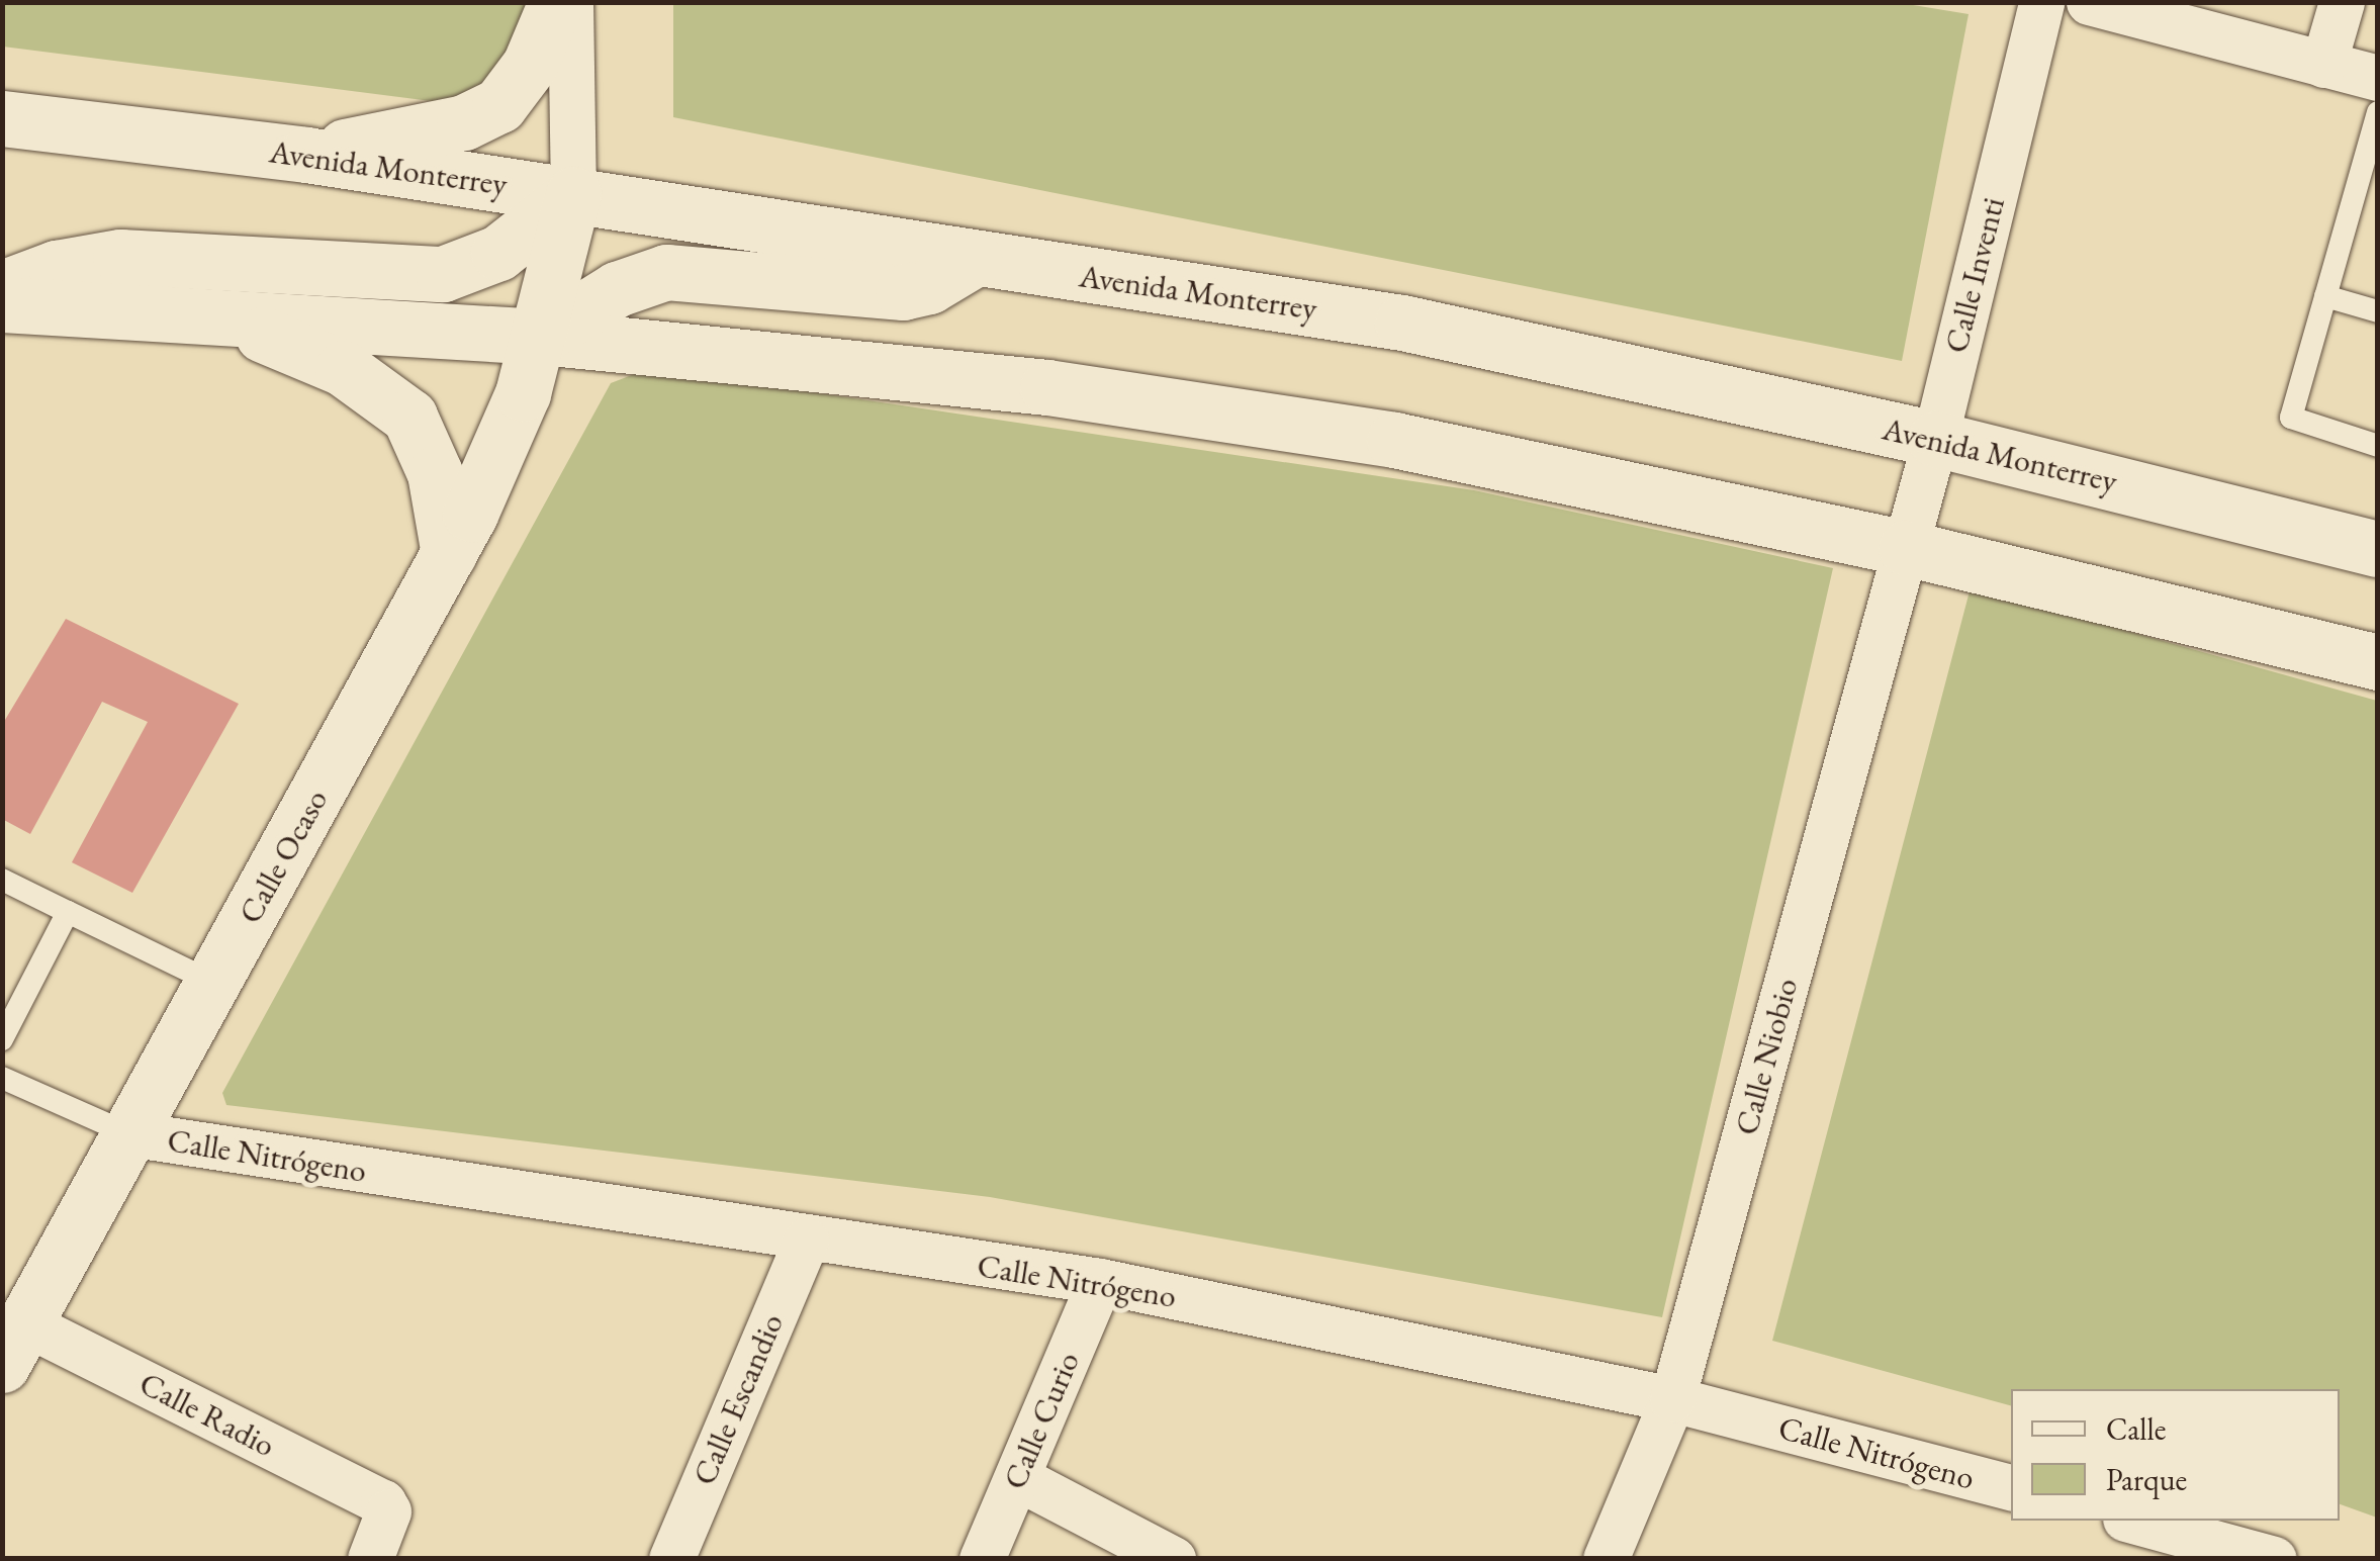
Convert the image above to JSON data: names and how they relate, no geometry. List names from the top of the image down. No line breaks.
{"streets":{"main road":["Avenida Monterrey","Calle Ocaso"],"street":["Calle Inventi","Calle Niobio","Calle Nitrógeno","Calle Escandio","Calle Radio","Calle Curio"]},"crossings":[["Avenida Monterrey","Calle Inventi"],["Avenida Monterrey","Calle Ocaso"],["Calle Inventi","Calle Niobio"],["Calle Ocaso","Calle Nitrógeno"],["Calle Ocaso","Calle Radio"],["Calle Niobio","Calle Nitrógeno"],["Calle Nitrógeno","Calle Escandio"],["Calle Nitrógeno","Calle Curio"]],"legend":["Calle","Parque"]}
